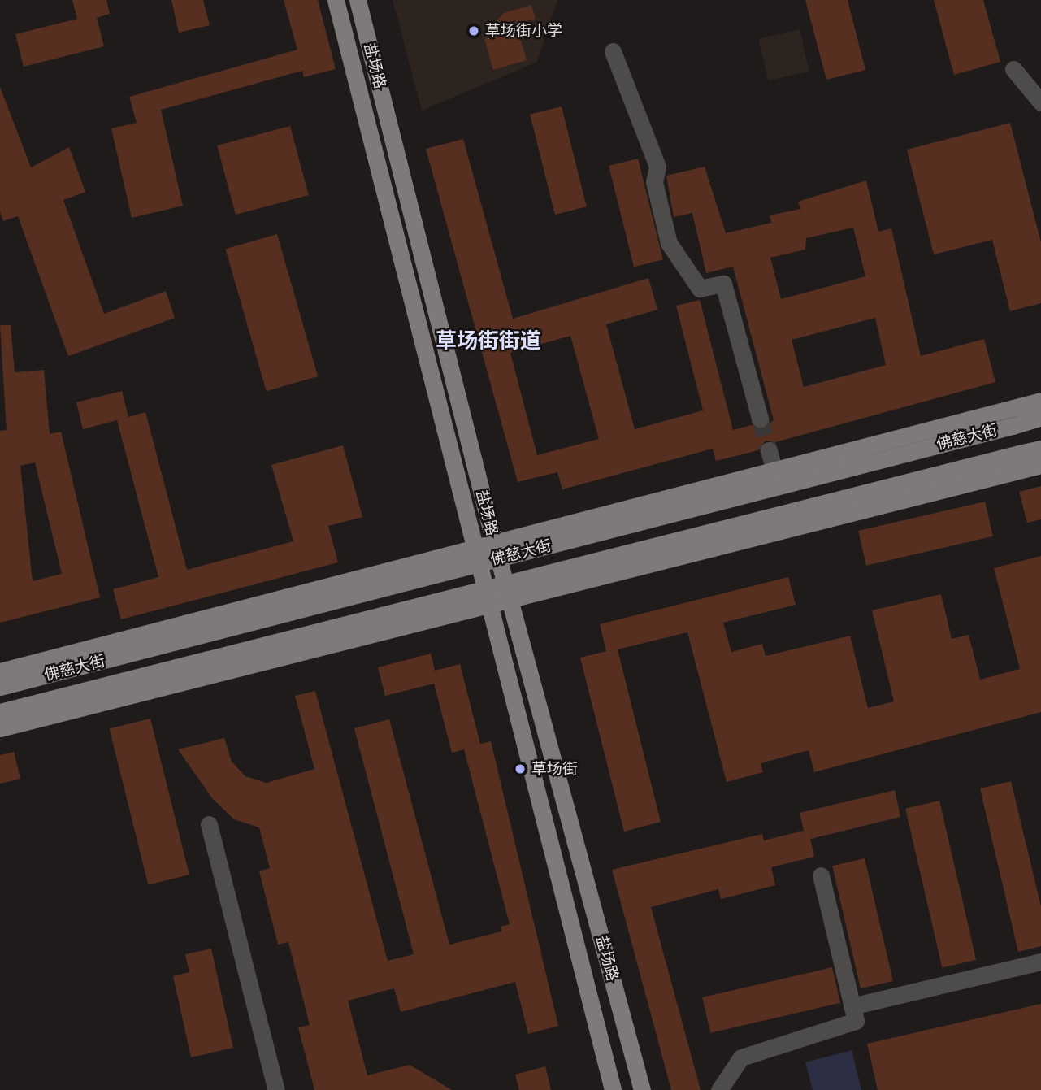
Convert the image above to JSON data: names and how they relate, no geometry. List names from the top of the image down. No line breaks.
{"streets":{"main road":["盐场路","佛慈大街"]},"districts":["草场街街道"],"places":["草场街小学","草场街"]}
